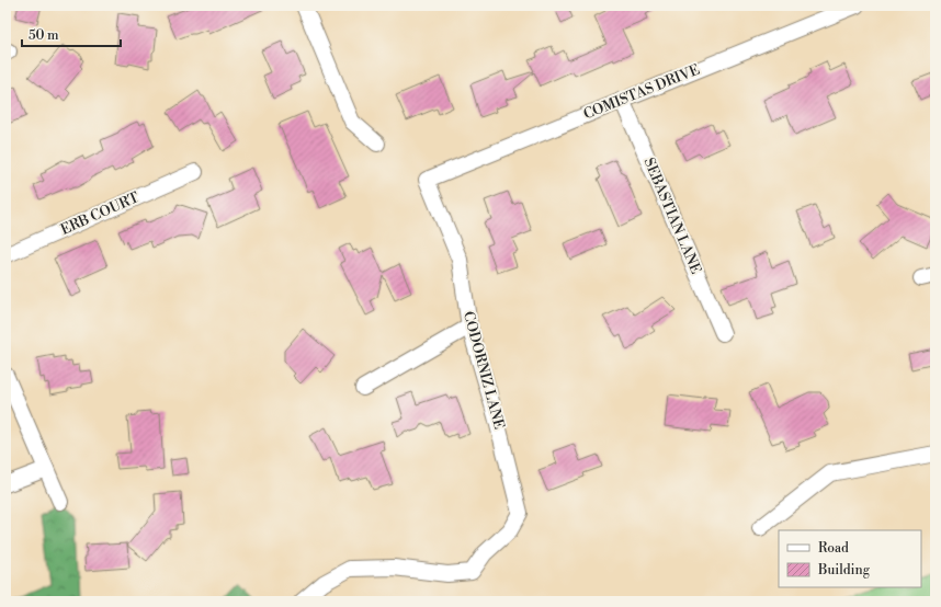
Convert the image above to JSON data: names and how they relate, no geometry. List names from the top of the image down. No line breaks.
{"streets":{"street":["COMISTAS DRIVE","ERB COURT","SEBASTIAN LANE","CODORNIZ LANE"]},"crossings":[["COMISTAS DRIVE","SEBASTIAN LANE"],["COMISTAS DRIVE","CODORNIZ LANE"]],"legend":["Road","Building"],"scale_bar":"50 m"}
